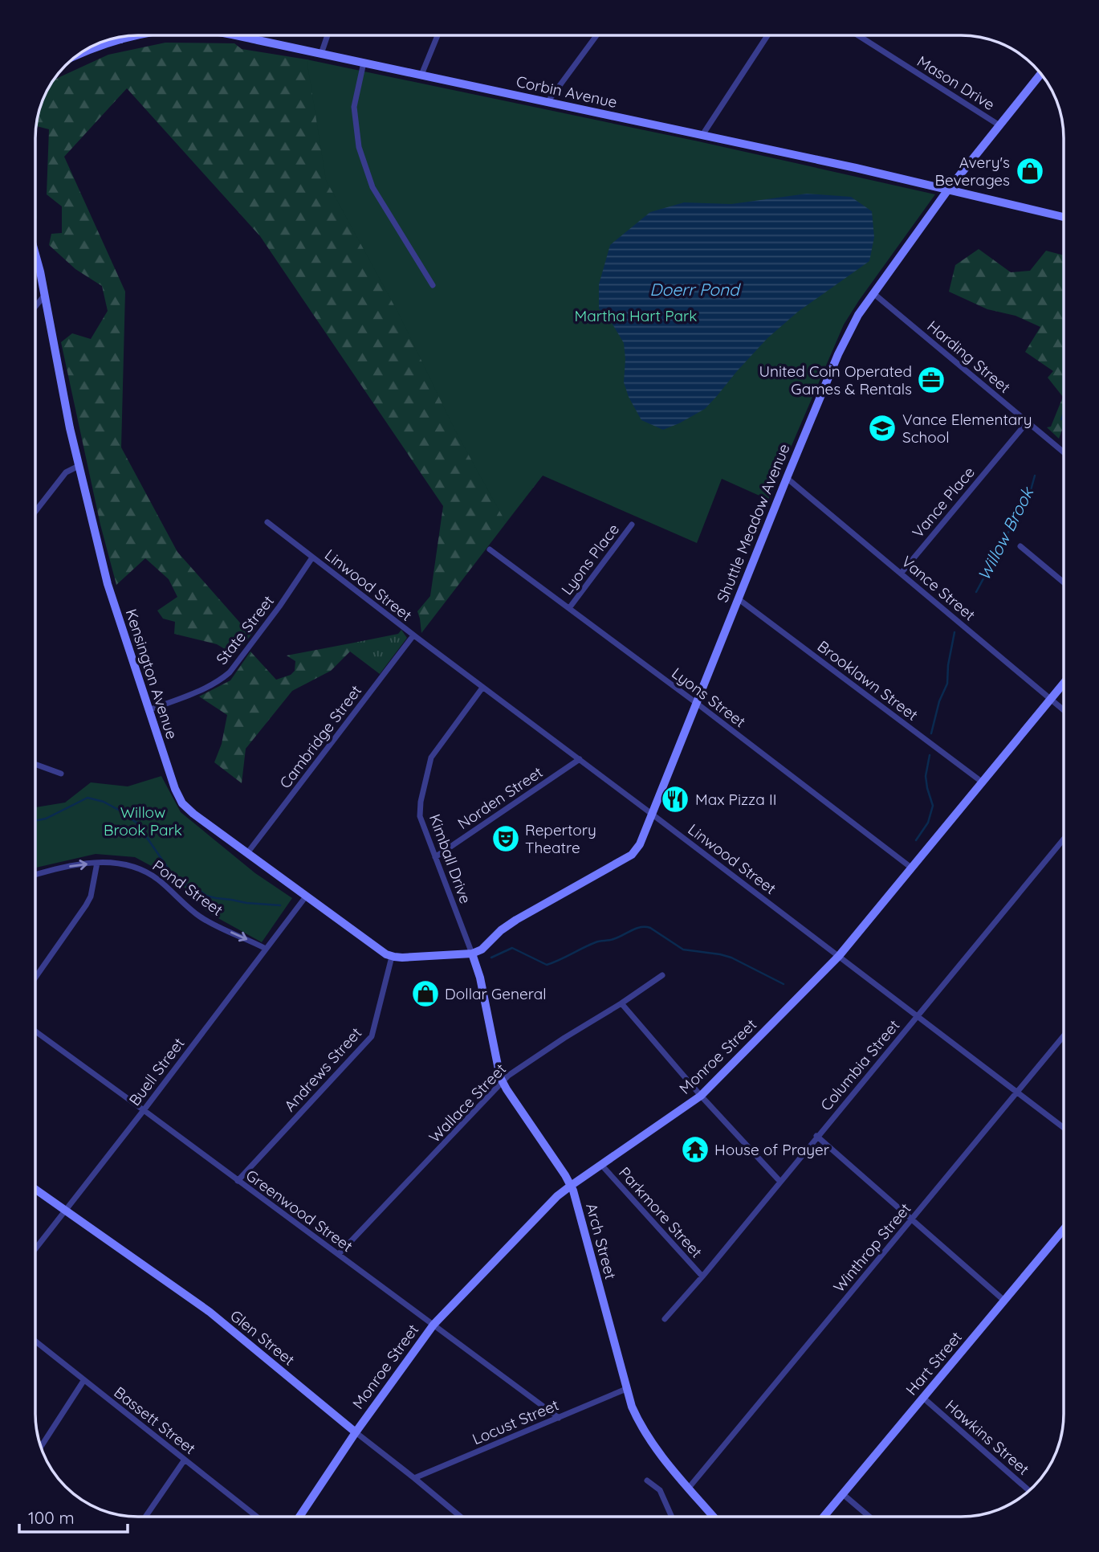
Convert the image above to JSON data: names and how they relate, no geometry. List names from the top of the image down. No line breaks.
{"streets":{"street":["Mason Drive","Corbin Avenue","Harding Street","Vance Place","Shuttle Meadow Avenue","Lyons Place","Linwood Street","Vance Street","State Street","Kensington Avenue","Brooklawn Street","Lyons Street","Cambridge Street","Norden Street","Kimball Drive","Pond Street","Monroe Street","Columbia Street","Andrews Street","Buell Street","Wallace Street","Greenwood Street","Parkmore Street","Arch Street","Winthrop Street","Glen Street","Hart Street","Bassett Street","Locust Street","Hawkins Street"]},"crossings":[["Mason Drive","Shuttle Meadow Avenue"],["Corbin Avenue","Shuttle Meadow Avenue"],["Harding Street","Vance Place"],["Harding Street","Shuttle Meadow Avenue"],["Vance Place","Vance Street"],["Shuttle Meadow Avenue","Linwood Street"],["Shuttle Meadow Avenue","Vance Street"],["Shuttle Meadow Avenue","Brooklawn Street"],["Shuttle Meadow Avenue","Lyons Street"],["Shuttle Meadow Avenue","Kimball Drive"],["Shuttle Meadow Avenue","Arch Street"],["Lyons Place","Lyons Street"],["Linwood Street","State Street"],["Linwood Street","Cambridge Street"],["Linwood Street","Norden Street"],["Linwood Street","Kimball Drive"],["Linwood Street","Monroe Street"],["Linwood Street","Columbia Street"],["Linwood Street","Winthrop Street"],["Vance Street","Monroe Street"],["State Street","Kensington Avenue"],["Kensington Avenue","Cambridge Street"],["Kensington Avenue","Andrews Street"],["Kensington Avenue","Buell Street"],["Brooklawn Street","Monroe Street"],["Lyons Street","Monroe Street"],["Norden Street","Kimball Drive"],["Kimball Drive","Arch Street"],["Pond Street","Buell Street"],["Monroe Street","Greenwood Street"],["Monroe Street","Parkmore Street"],["Monroe Street","Arch Street"],["Monroe Street","Glen Street"],["Columbia Street","Parkmore Street"],["Andrews Street","Greenwood Street"],["Buell Street","Greenwood Street"],["Buell Street","Glen Street"],["Wallace Street","Greenwood Street"],["Wallace Street","Arch Street"],["Greenwood Street","Locust Street"],["Arch Street","Winthrop Street"],["Arch Street","Locust Street"],["Glen Street","Locust Street"],["Hart Street","Hawkins Street"]],"one_way":["Pond Street"],"water":["Doerr Pond","Willow Brook"],"parks":["Martha Hart Park","Willow Brook Park"],"places":{"shop":["Avery's Beverages","Dollar General"],"office":["United Coin Operated Games & Rentals"],"school or university":["Vance Elementary School"],"restaurant":["Max Pizza II"],"theatre":["Repertory Theatre"],"temple":["House of Prayer"]},"scale_bar":"100 m"}
